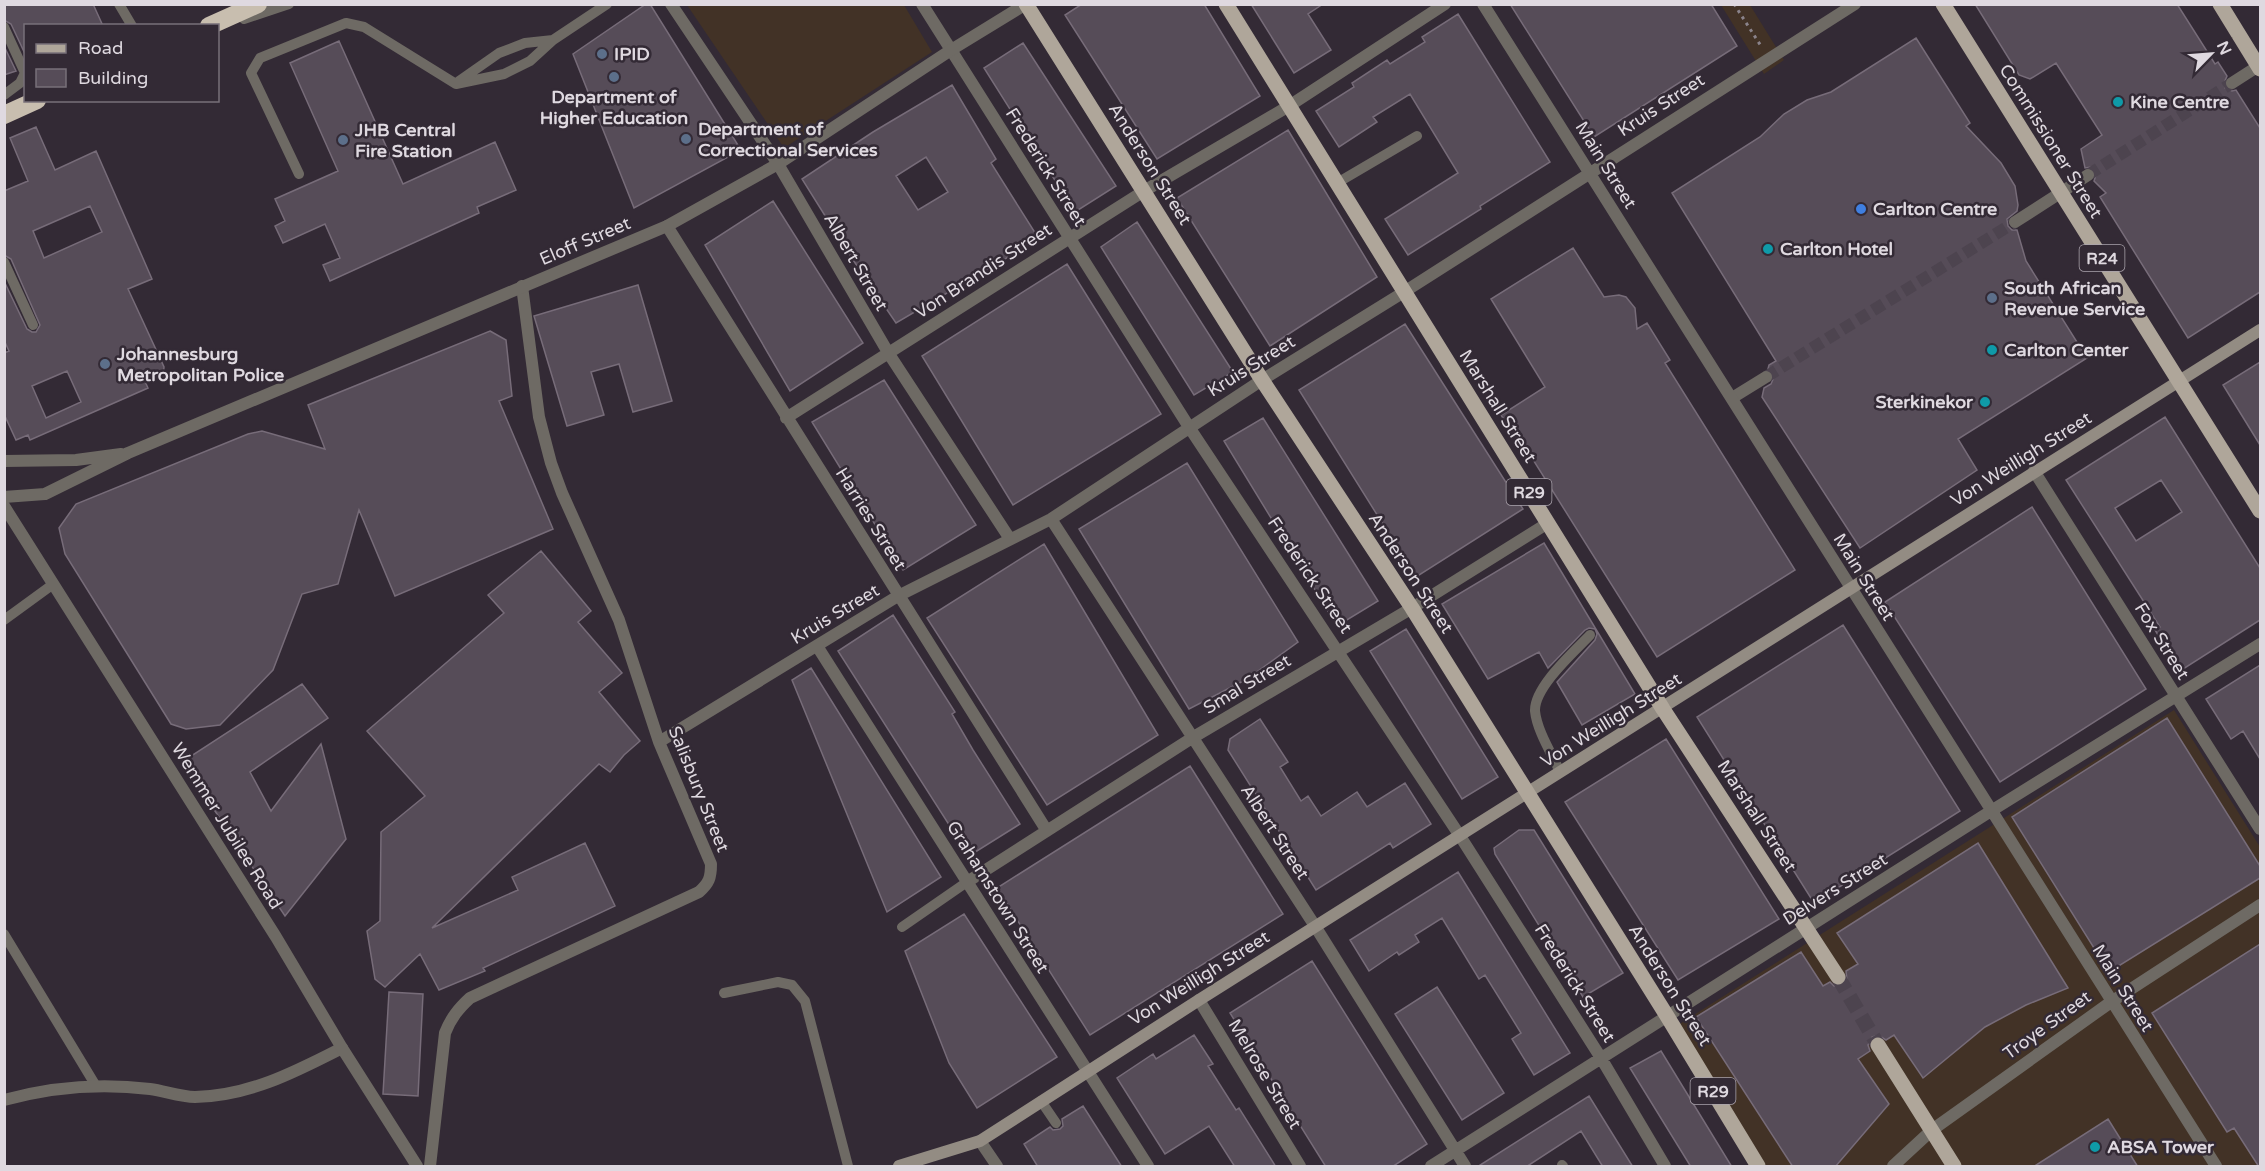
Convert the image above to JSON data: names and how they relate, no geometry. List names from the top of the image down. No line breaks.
{"streets":{"main road":["Commissioner Street","Anderson Street","R24","Marshall Street","Von Weilligh Street","R29"],"street":["Kruis Street","Main Street","Frederick Street","Eloff Street","Albert Street","Von Brandis Street","Harries Street","Fox Street","Smal Street","Salisbury Street","Wemmer Jubilee Road","Delvers Street","Grahamstown Street","Troye Street","Melrose Street"]},"crossings":[["Kruis Street","Anderson Street"],["Kruis Street","Main Street"],["Kruis Street","Frederick Street"],["Kruis Street","Albert Street"],["Kruis Street","Marshall Street"],["Kruis Street","Harries Street"],["Kruis Street","Salisbury Street"],["Kruis Street","Grahamstown Street"],["Commissioner Street","Von Weilligh Street"],["Anderson Street","Eloff Street"],["Anderson Street","Von Brandis Street"],["Anderson Street","Von Weilligh Street"],["Anderson Street","Smal Street"],["Anderson Street","Delvers Street"],["Main Street","Von Weilligh Street"],["Main Street","Delvers Street"],["Main Street","Troye Street"],["Frederick Street","Eloff Street"],["Frederick Street","Von Brandis Street"],["Frederick Street","Von Weilligh Street"],["Frederick Street","Smal Street"],["Frederick Street","Delvers Street"],["Eloff Street","Albert Street"],["Eloff Street","Harries Street"],["Eloff Street","Salisbury Street"],["Albert Street","Von Brandis Street"],["Albert Street","Von Weilligh Street"],["Albert Street","Smal Street"],["Albert Street","Delvers Street"],["Von Brandis Street","Marshall Street"],["Von Brandis Street","Harries Street"],["Marshall Street","Von Weilligh Street"],["Marshall Street","Smal Street"],["Marshall Street","Delvers Street"],["Von Weilligh Street","Fox Street"],["Von Weilligh Street","Grahamstown Street"],["Von Weilligh Street","Melrose Street"],["Harries Street","Smal Street"],["Fox Street","Delvers Street"],["Smal Street","Grahamstown Street"]],"places":["IPID","Department of Higher Education","Kine Centre","Department of Correctional Services","JHB Central Fire Station","Carlton Centre","Carlton Hotel","South African Revenue Service","Carlton Center","Johannesburg Metropolitan Police","Sterkinekor","ABSA Tower"],"legend":["Road","Building"],"north":"top right"}
